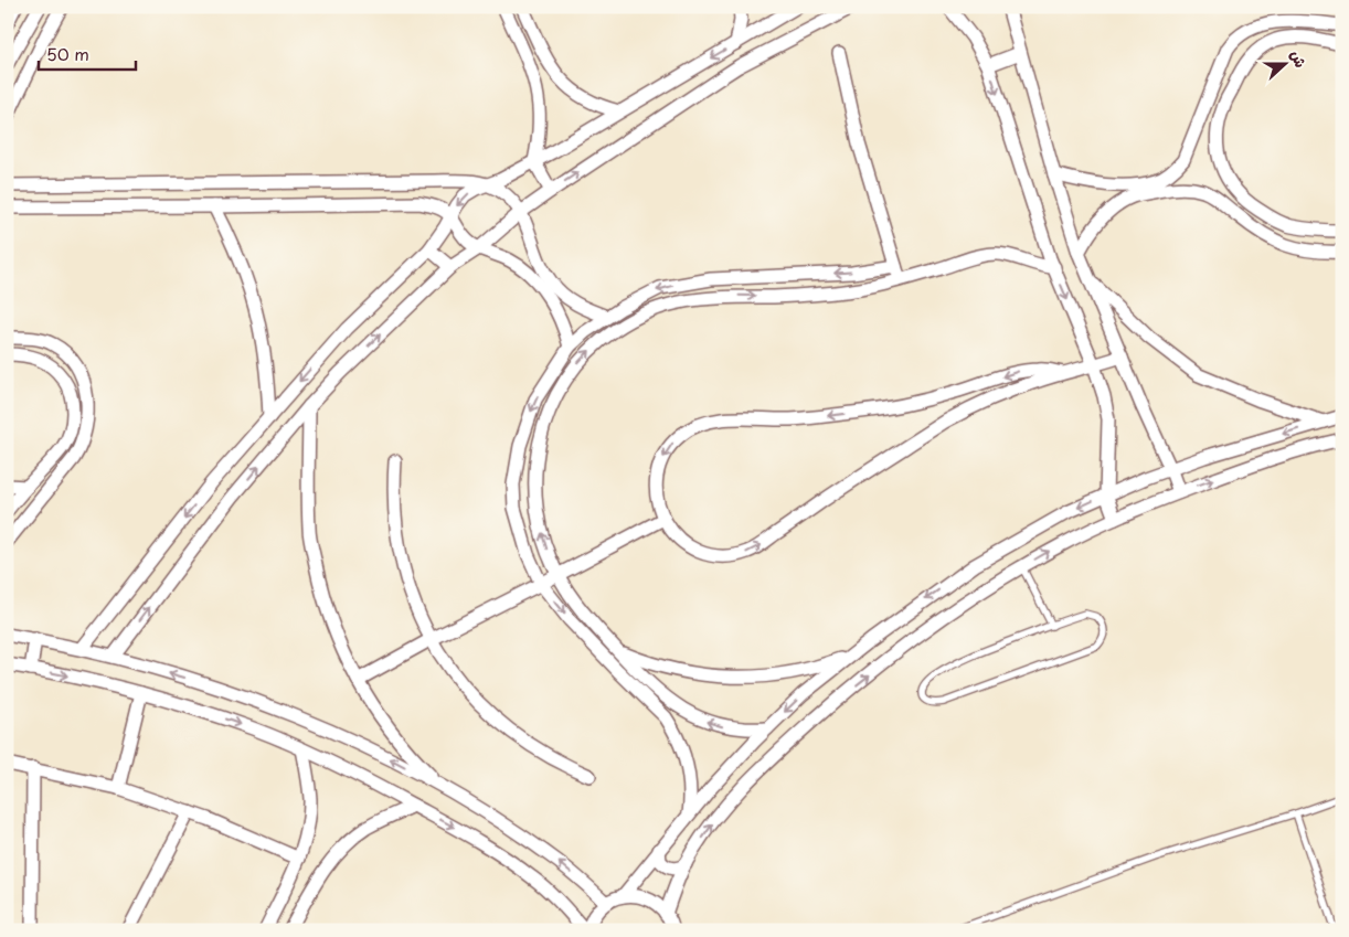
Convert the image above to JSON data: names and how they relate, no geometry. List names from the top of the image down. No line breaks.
{"scale_bar":"50 m","north":"right"}
